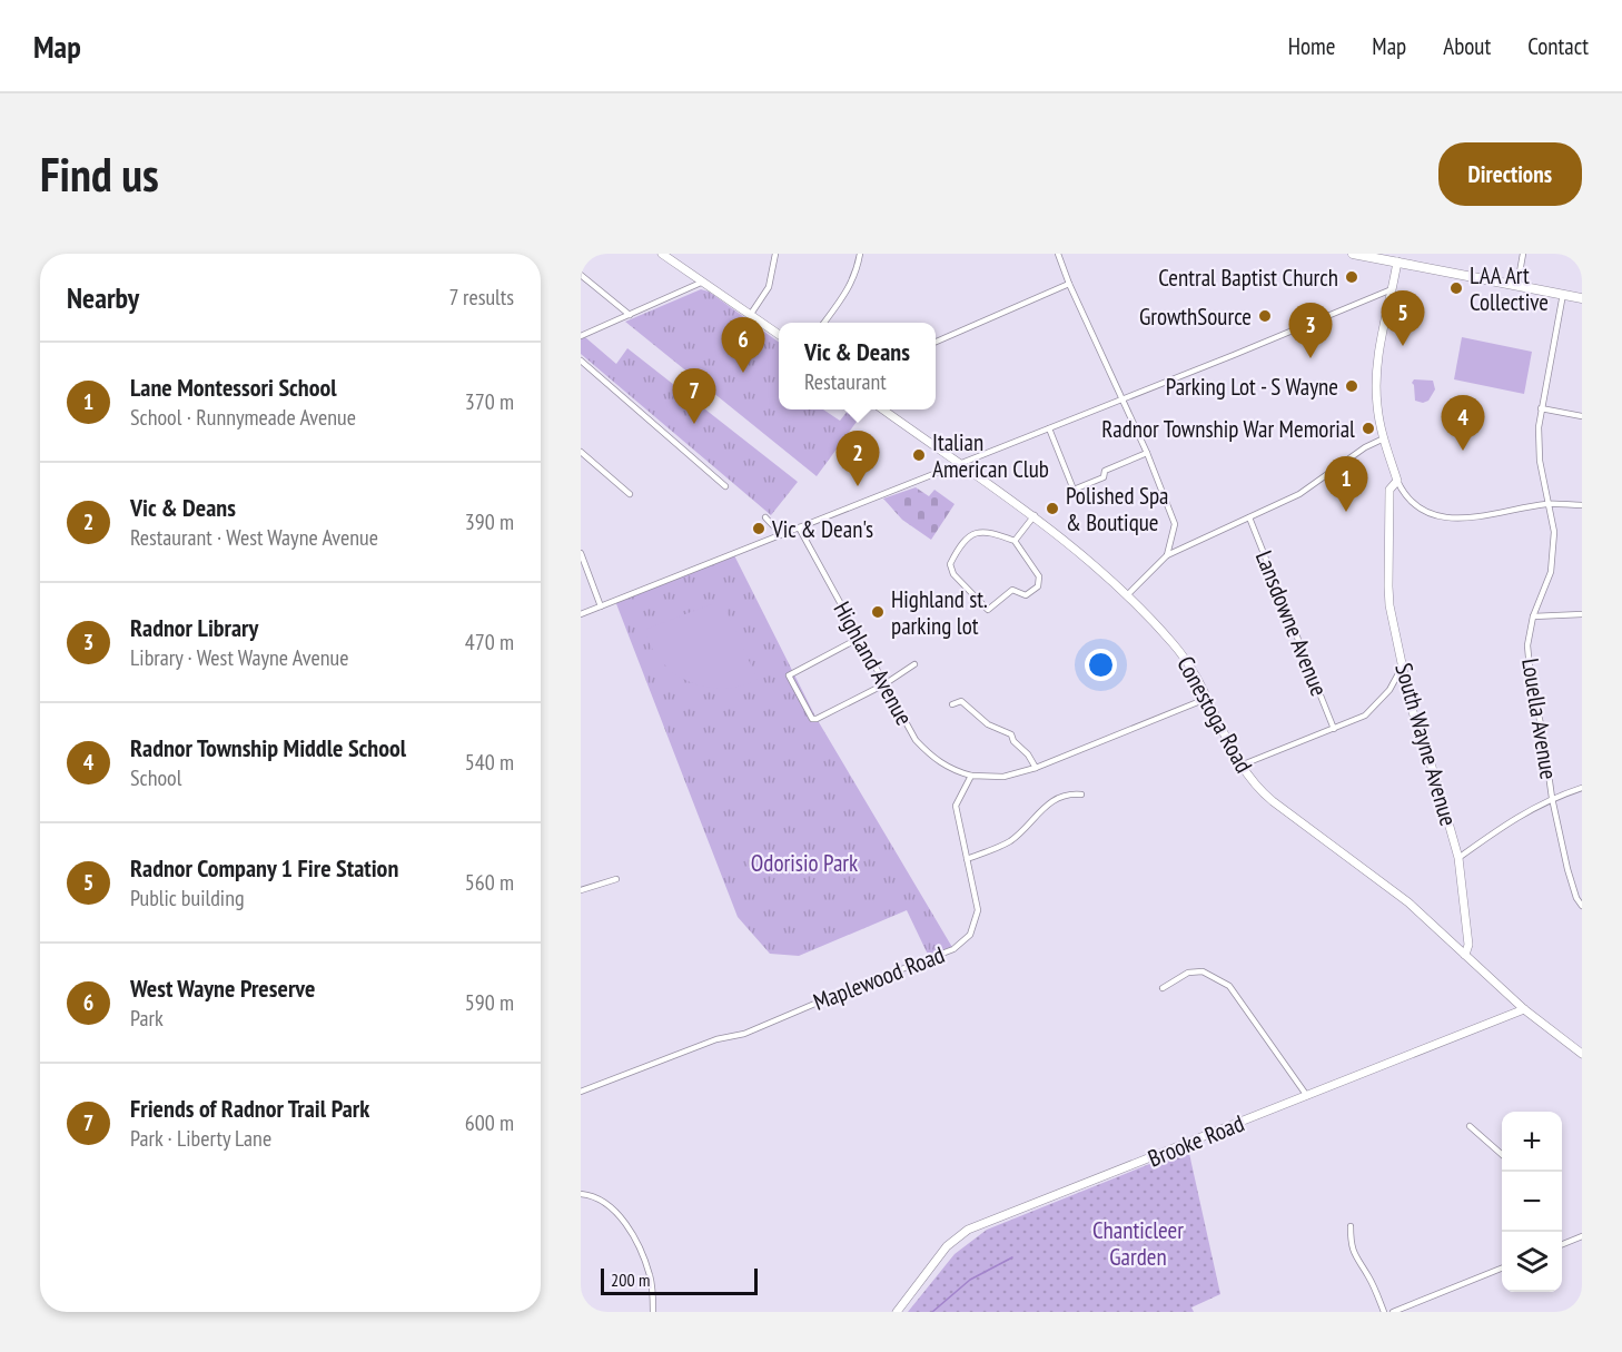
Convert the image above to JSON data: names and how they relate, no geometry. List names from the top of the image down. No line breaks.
{"streets":{"main road":["Conestoga Road","South Wayne Avenue","Brooke Road"],"street":["Lansdowne Avenue","Highland Avenue","Louella Avenue","Maplewood Road"]},"crossings":[["Highland Avenue","Maplewood Road"],["Conestoga Road","South Wayne Avenue"],["Conestoga Road","Brooke Road"]],"parks":["Odorisio Park","Chanticleer Garden"],"places":["Central Baptist Church","LAA Art Collective","GrowthSource","Parking Lot - S Wayne","Radnor Township War Memorial","Italian American Club","Polished Spa & Boutique","Vic & Dean's","Highland st. parking lot"],"scale_bar":"200 m","page":{"header":"Map","nav":["Home","Map","About","Contact"],"buttons":"Directions","title":"Find us","heading":["Nearby","7 results"],"pins":["5","3","6","7","4","2","1"],"popup":["Vic & Deans","Restaurant"],"list":[{"mark":"1","name":"Lane Montessori School","note":"School · Runnymeade Avenue","value":"370 m"},{"mark":"2","name":"Vic & Deans","note":"Restaurant · West Wayne Avenue","value":"390 m"},{"mark":"3","name":"Radnor Library","note":"Library · West Wayne Avenue","value":"470 m"},{"mark":"4","name":"Radnor Township Middle School","note":"School","value":"540 m"},{"mark":"5","name":"Radnor Company 1 Fire Station","note":"Public building","value":"560 m"},{"mark":"6","name":"West Wayne Preserve","note":"Park","value":"590 m"},{"mark":"7","name":"Friends of Radnor Trail Park","note":"Park · Liberty Lane","value":"600 m"}],"map_buttons":["+","−"],"scale":"200 m"}}
